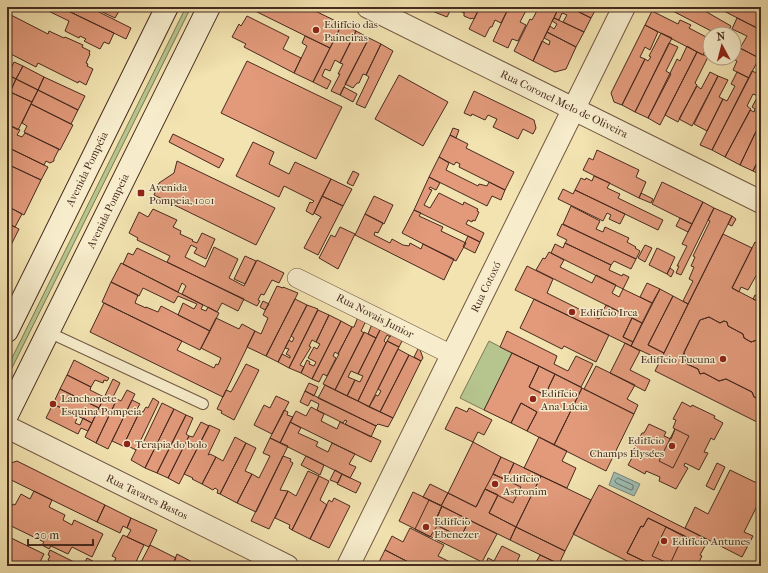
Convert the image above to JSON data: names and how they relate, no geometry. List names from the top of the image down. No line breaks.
{"streets":{"street":["Rua Coronel Melo de Oliveira","Avenida Pompéia","Avenida Pompeia","Rua Cotoxó","Rua Novais Junior","Rua Tavares Bastos"]},"crossings":[["Rua Coronel Melo de Oliveira","Rua Cotoxó"],["Rua Cotoxó","Rua Novais Junior"]],"places":{"other":["Edifício das Paineiras","Edifício Irca","Edifício Tucuna","Edifício Ana Lúcia","Lanchonete Esquina Pompeia","Terapia do bolo","Edifício Champs Élysées","Edifício Astronim","Edifício Ebenezer","Edifício Antunes"],"transit":["Avenida Pompeia, 1001"]},"scale_bar":"20 m","north":"top"}
